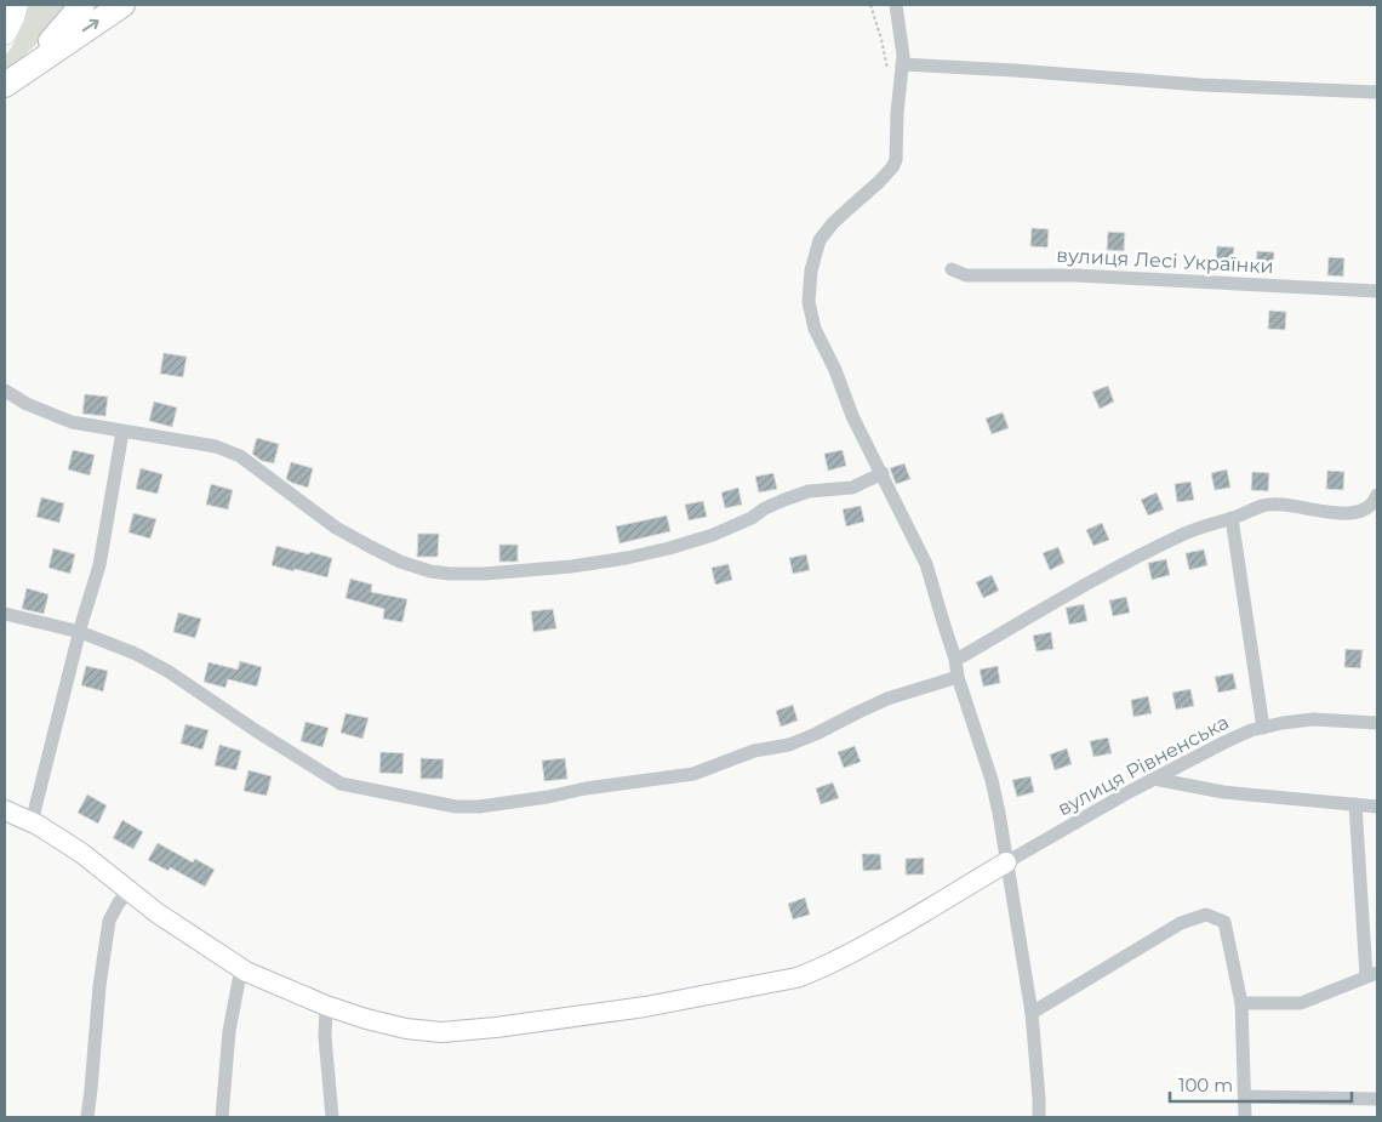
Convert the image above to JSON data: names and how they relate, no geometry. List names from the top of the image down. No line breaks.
{"streets":{"street":["вулиця Лесі Українки","вулиця Рівненська"]},"scale_bar":"100 m"}
